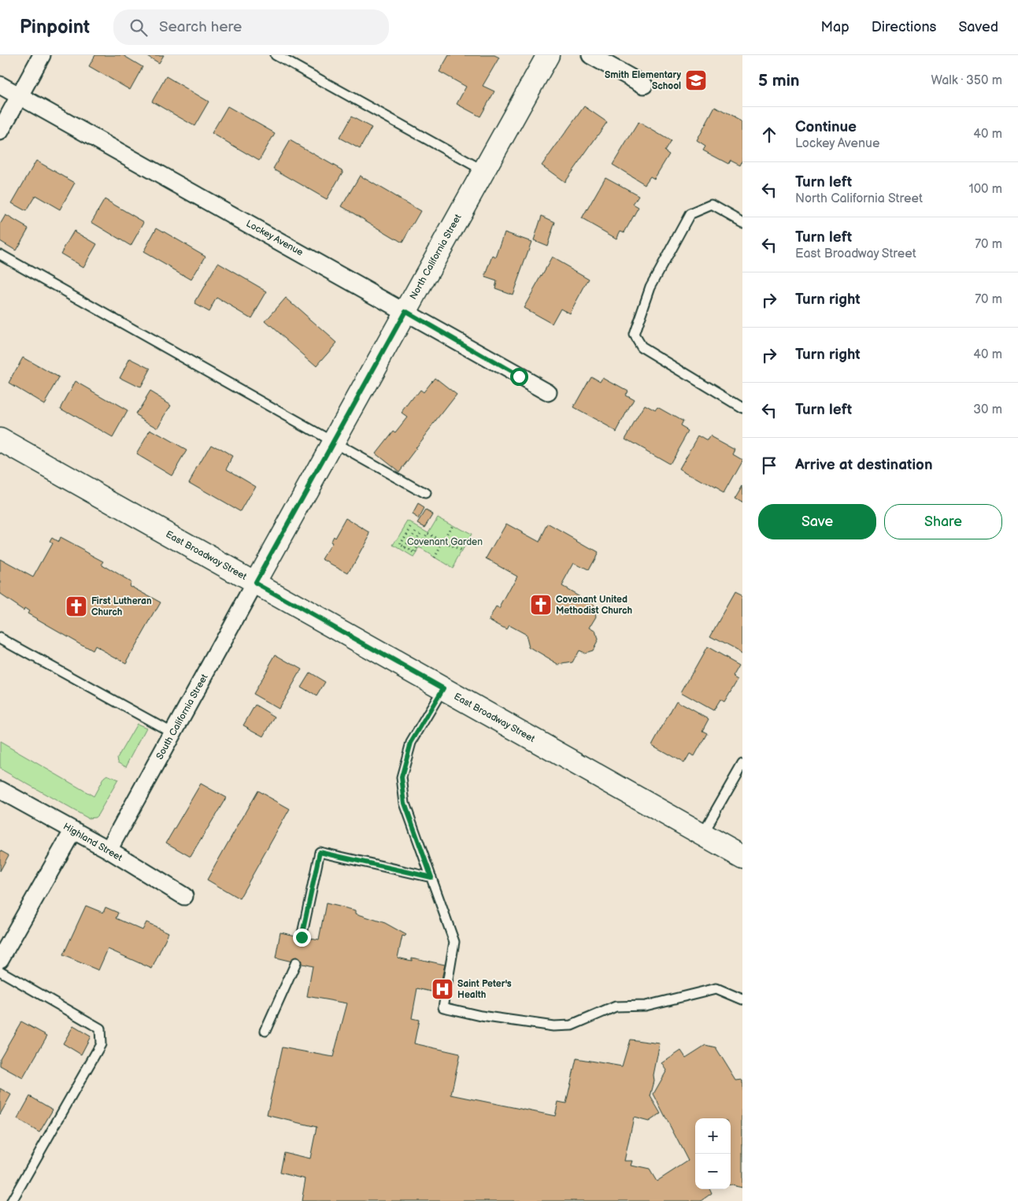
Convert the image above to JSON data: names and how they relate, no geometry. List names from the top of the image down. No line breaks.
{"streets":{"street":["Lockey Avenue","North California Street","East Broadway Street","South California Street","Highland Street"]},"crossings":[["Lockey Avenue","North California Street"],["North California Street","East Broadway Street"],["North California Street","South California Street"],["East Broadway Street","South California Street"],["South California Street","Highland Street"]],"parks":["Covenant Garden"],"places":{"school or university":["Smith Elementary School"],"church":["Covenant United Methodist Church","First Lutheran Church"],"hospital":["Saint Peter's Health"]},"page":{"header":"Pinpoint","search":"Search here","nav":["Map","Directions","Saved"],"heading":["5 min","Walk · 350 m"],"list":[["Continue","Lockey Avenue","40 m"],["Turn left","North California Street","100 m"],["Turn left","East Broadway Street","70 m"],["Turn right","70 m"],["Turn right","40 m"],["Turn left","30 m"],"Arrive at destination"],"buttons":["Save","Share"],"map_buttons":["+","−"]}}
